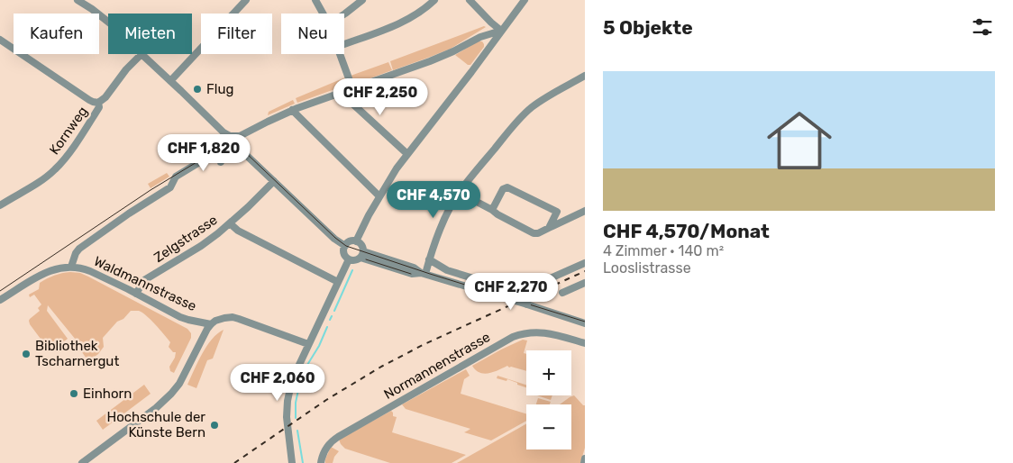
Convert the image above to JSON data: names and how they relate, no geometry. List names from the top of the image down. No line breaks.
{"streets":{"street":["Kornweg","Zelgstrasse","Waldmannstrasse","Normannenstrasse"]},"crossings":[["Zelgstrasse","Waldmannstrasse"]],"places":["Flug","Bibliothek Tscharnergut","Einhorn","Hochschule der Künste Bern"],"page":{"heading":"5 Objekte","chip":["Kaufen","Mieten","Filter","Neu"],"list":[{"name":"CHF 4,570/Monat","note":"4 Zimmer · 140 m² · Looslistrasse"}],"price":["CHF 2,250","CHF 1,820","CHF 4,570","CHF 2,270","CHF 2,060"],"map_buttons":["+","−"]}}
